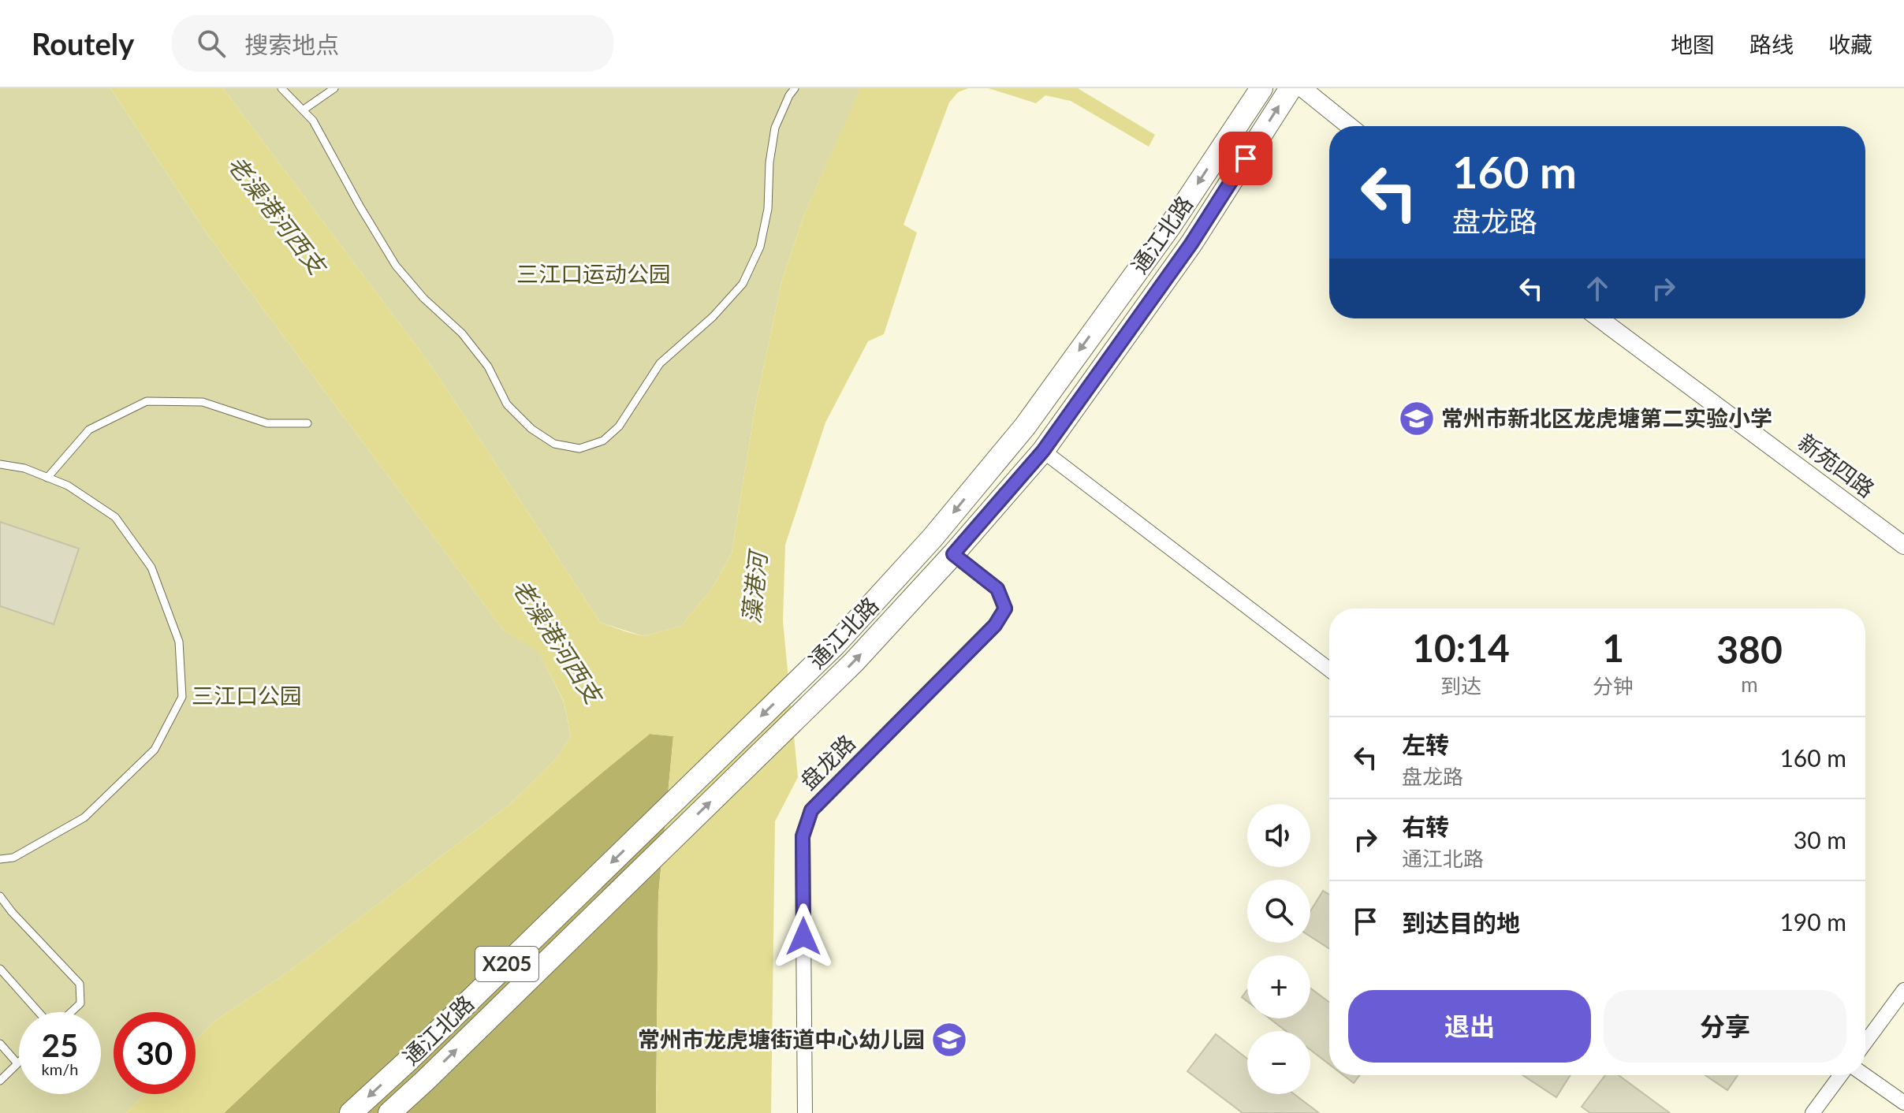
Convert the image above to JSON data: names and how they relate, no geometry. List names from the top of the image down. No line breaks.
{"streets":{"main road":["通江北路","X205"],"street":["新苑四路","盘龙路"]},"crossings":[["通江北路","盘龙路"]],"water":["老澡港河西支","藻港河"],"parks":["三江口运动公园","三江口公园"],"places":{"school or university":["常州市新北区龙虎塘第二实验小学","常州市龙虎塘街道中心幼儿园"]},"page":{"header":"Routely","search":"搜索地点","nav":["地图","路线","收藏"],"turn":["160 m","盘龙路"],"eta":["10:14","到达","1","分钟","380","m"],"list":[{"name":"左转","note":"盘龙路","value":"160 m"},{"name":"右转","note":"通江北路","value":"30 m"},{"name":"到达目的地","value":"190 m"}],"map_buttons":["+","−"],"buttons":["退出","分享"],"speed":"25 km/h","limit":"30"}}
